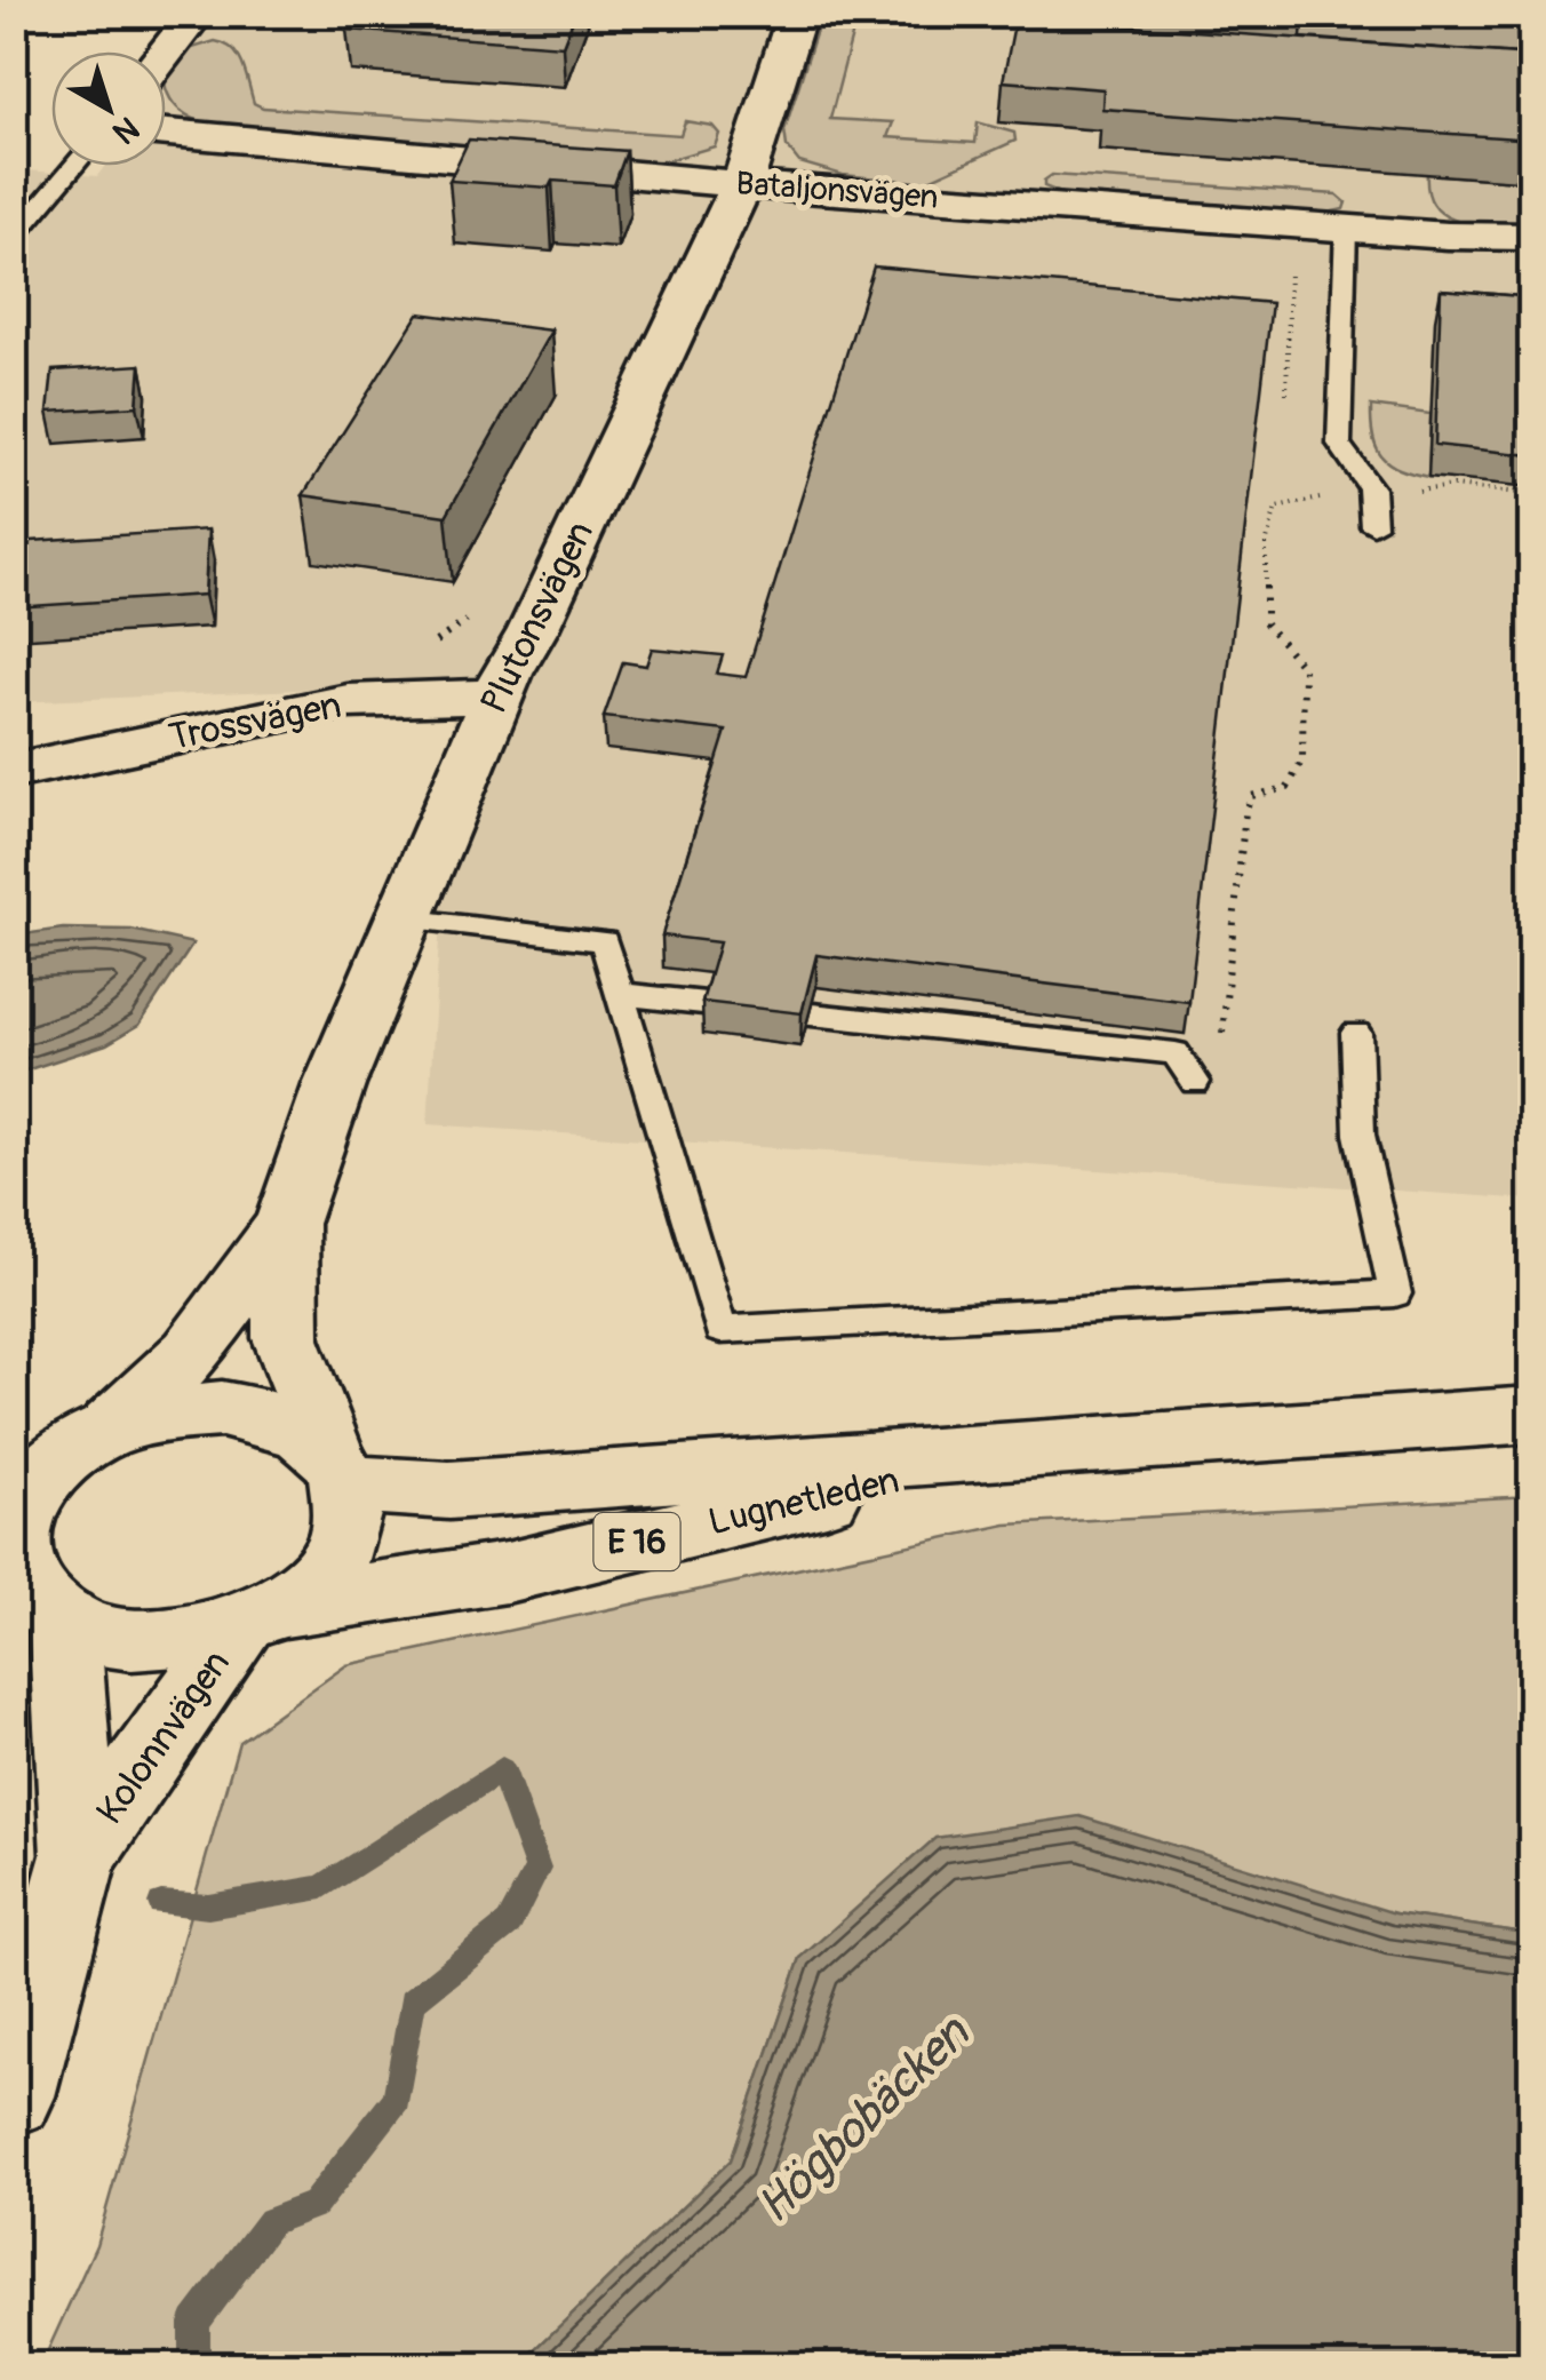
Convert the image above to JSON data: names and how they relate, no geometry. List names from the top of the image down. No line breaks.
{"streets":{"main road":["Bataljonsvägen","Plutonsvägen","Trossvägen","Lugnetleden","E 16","Kolonnvägen"]},"crossings":[["Bataljonsvägen","Plutonsvägen"],["Plutonsvägen","Trossvägen"],["Plutonsvägen","Lugnetleden"],["Plutonsvägen","E 16"],["Plutonsvägen","Kolonnvägen"],["Lugnetleden","E 16"],["Lugnetleden","Kolonnvägen"],["E 16","Kolonnvägen"]],"water":["Högbobäcken"],"north":"bottom right"}
